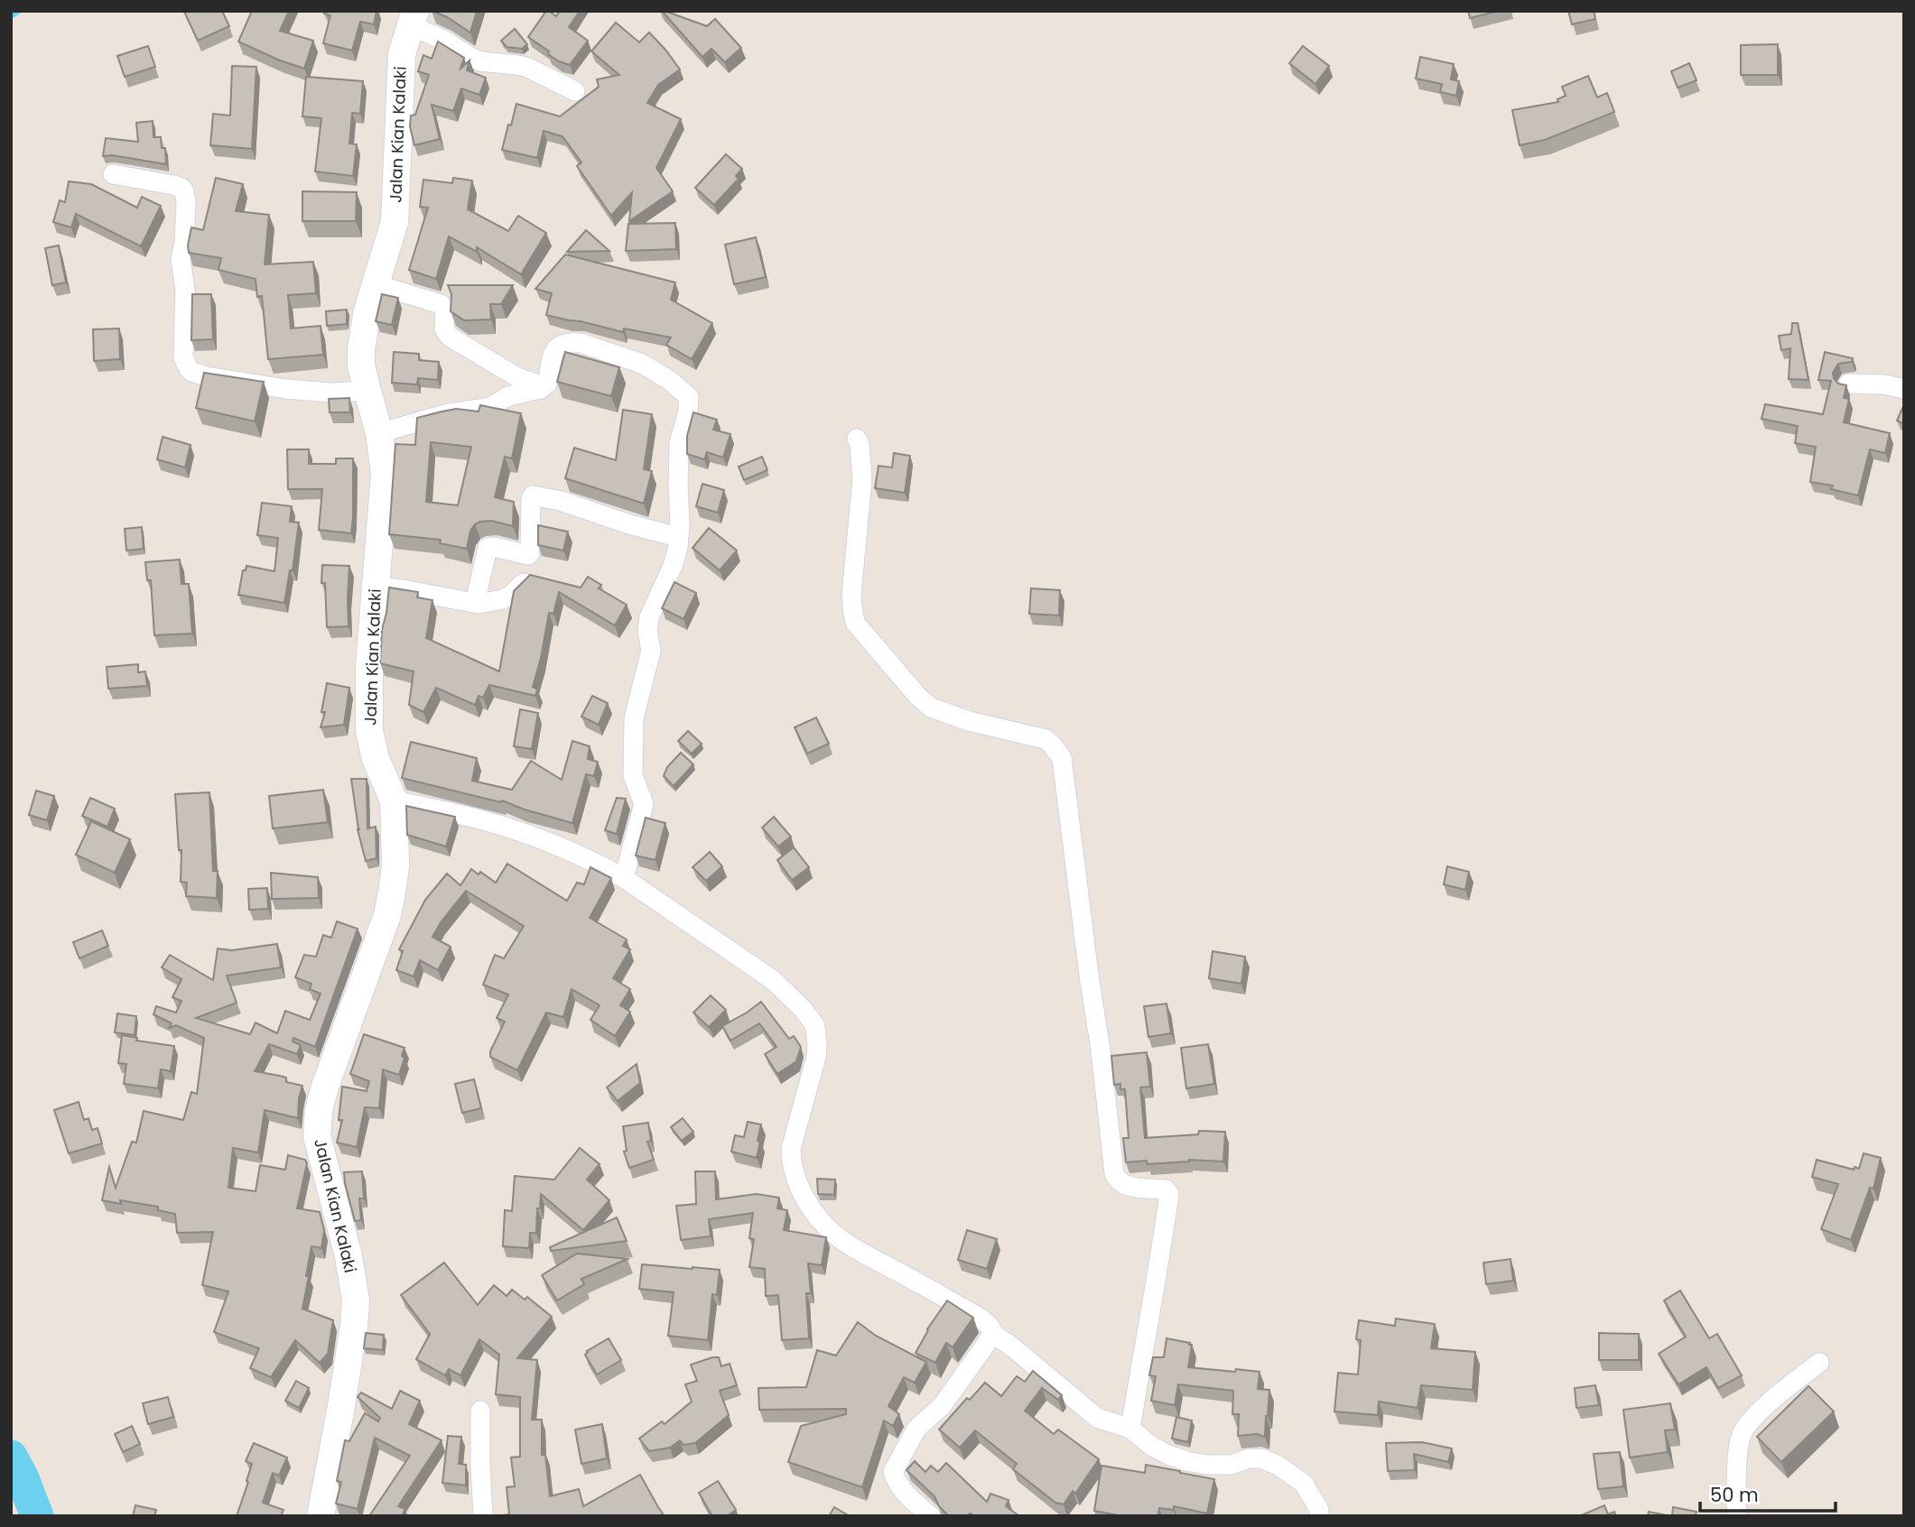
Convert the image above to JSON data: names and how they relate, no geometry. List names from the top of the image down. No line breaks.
{"streets":{"street":["Jalan Kian Kalaki"]},"scale_bar":"50 m"}
